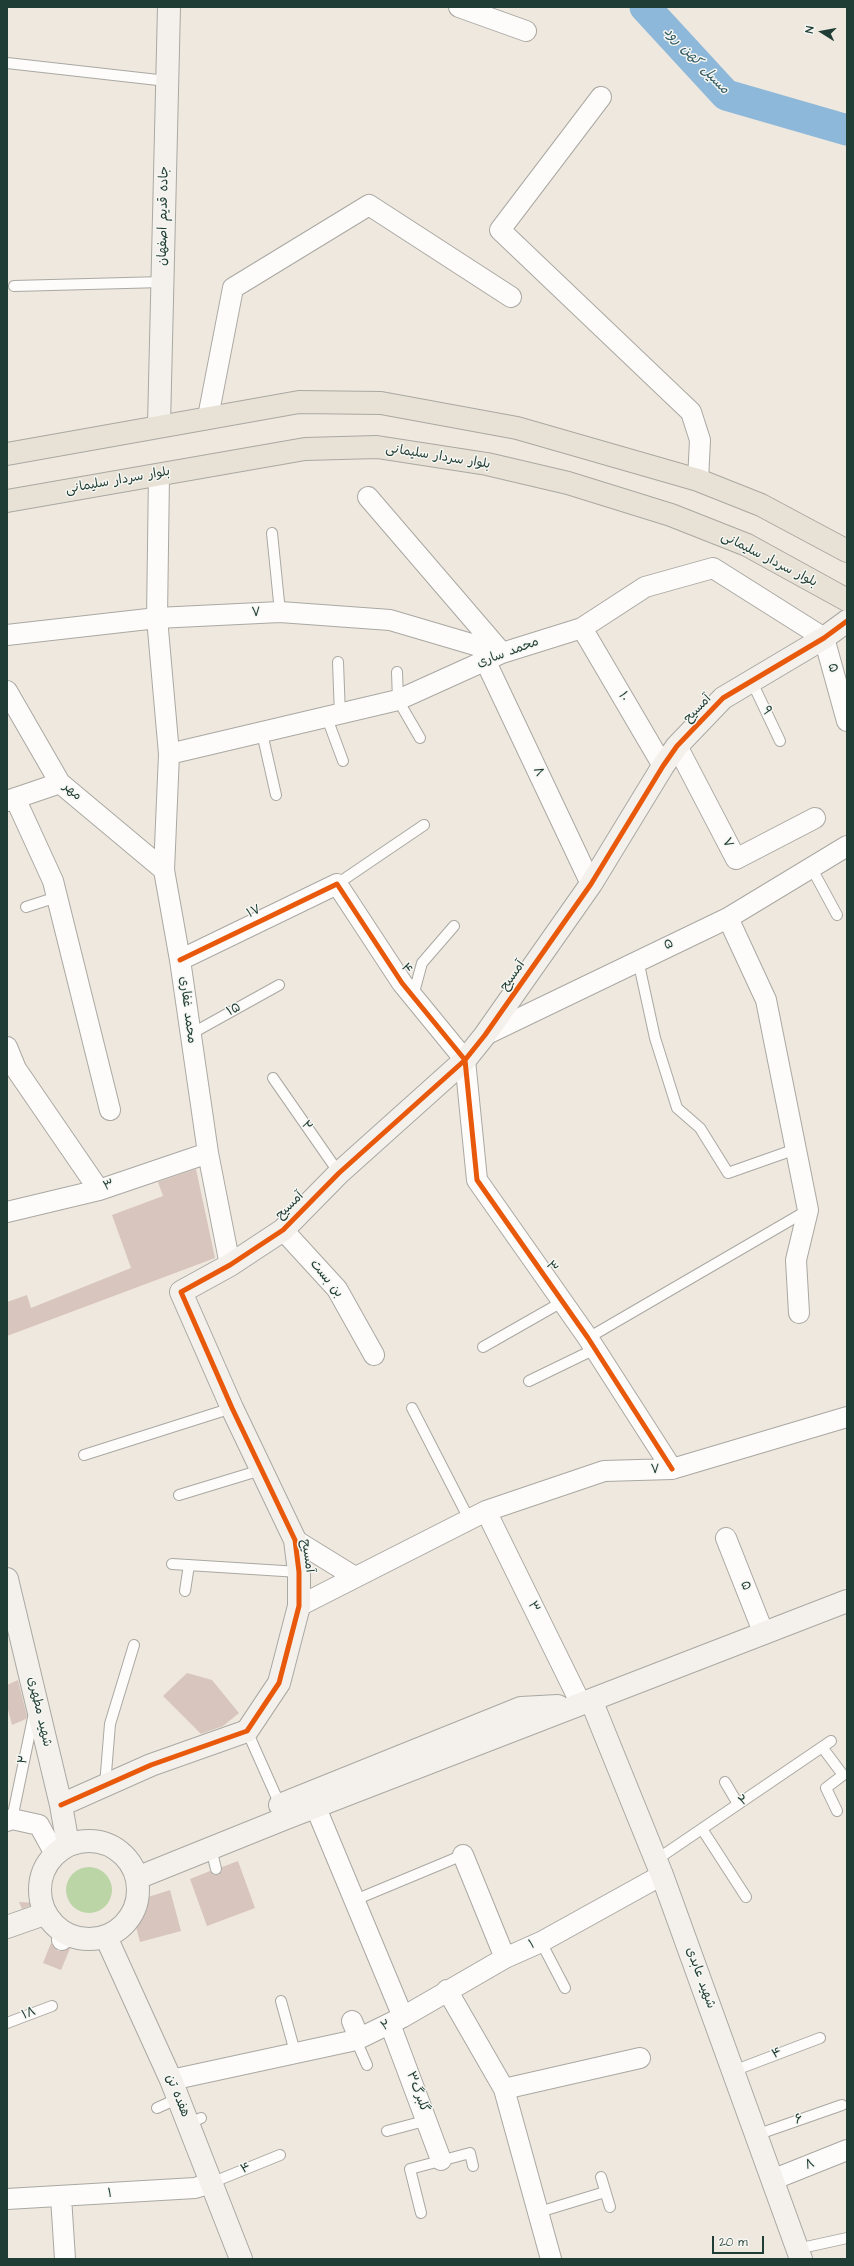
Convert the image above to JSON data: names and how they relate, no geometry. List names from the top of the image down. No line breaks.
{"streets":{"highway":["بلوار سردار سلیمانی"],"main road":["جاده قدیم اصفهان","آمسیح","شهید مطهری","شهید عابدی","هفده تن"],"street":["۷","محمد ساری","۵","۱۰","۸","مهر","۱۷","۴","محمد غفاری","۲","۳","بن بست","۱","گلبرگ۳"],"lane":["۹","۱۵","۱۸","۶"]},"crossings":[["بلوار سردار سلیمانی","محمد غفاری"],["۷","محمد ساری"],["۷","آمسیح"],["۷","۸"],["۷","محمد غفاری"],["۷","۳"],["محمد ساری","۵"],["محمد ساری","۱۰"],["محمد ساری","آمسیح"],["محمد ساری","۸"],["محمد ساری","محمد غفاری"],["۵","آمسیح"],["۱۰","آمسیح"],["آمسیح","۹"],["آمسیح","۸"],["آمسیح","۴"],["آمسیح","محمد غفاری"],["آمسیح","۲"],["آمسیح","۳"],["آمسیح","بن بست"],["۸","شهید عابدی"],["مهر","محمد غفاری"],["۱۷","۴"],["۱۷","محمد غفاری"],["۴","۳"],["۴","۱"],["۴","شهید عابدی"],["۴","هفده تن"],["محمد غفاری","۱۵"],["محمد غفاری","۳"],["۲","شهید مطهری"],["۲","۱"],["۲","شهید عابدی"],["۲","گلبرگ۳"],["۲","هفده تن"],["۳","شهید عابدی"],["شهید مطهری","هفده تن"],["۱","شهید عابدی"],["۱","گلبرگ۳"],["۱","هفده تن"],["شهید عابدی","۶"]],"water":["مسیل کهن رود"],"scale_bar":"20 m","north":"left"}
